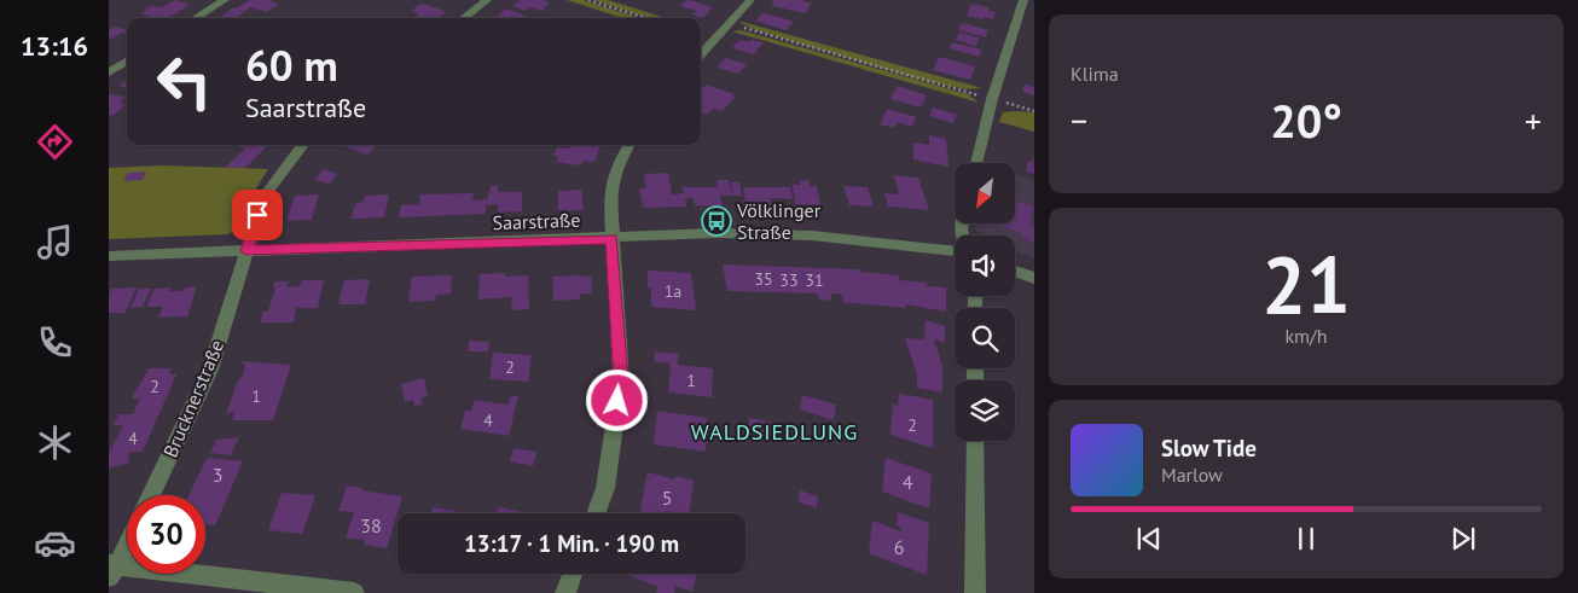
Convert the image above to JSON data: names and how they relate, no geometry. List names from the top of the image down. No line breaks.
{"streets":{"street":["Saarstraße","Brucknerstraße"]},"crossings":[["Saarstraße","Brucknerstraße"]],"districts":["WALDSIEDLUNG"],"places":{"bus stop":["Völklinger Straße"]},"house_numbers":["35","33","31","1a","2","1","2","1","4","2","4","3","4","5","38","6"],"north":"bottom left","page":{"tabs":"13:16","tile":["Klima",["21","km/h"]],"turn":["60 m","Saarstraße"],"heat":["−","20°","+"],"song":["Slow Tide","Marlow"],"limit":"30","trip":"13:17 · 1 Min. · 190 m"}}
